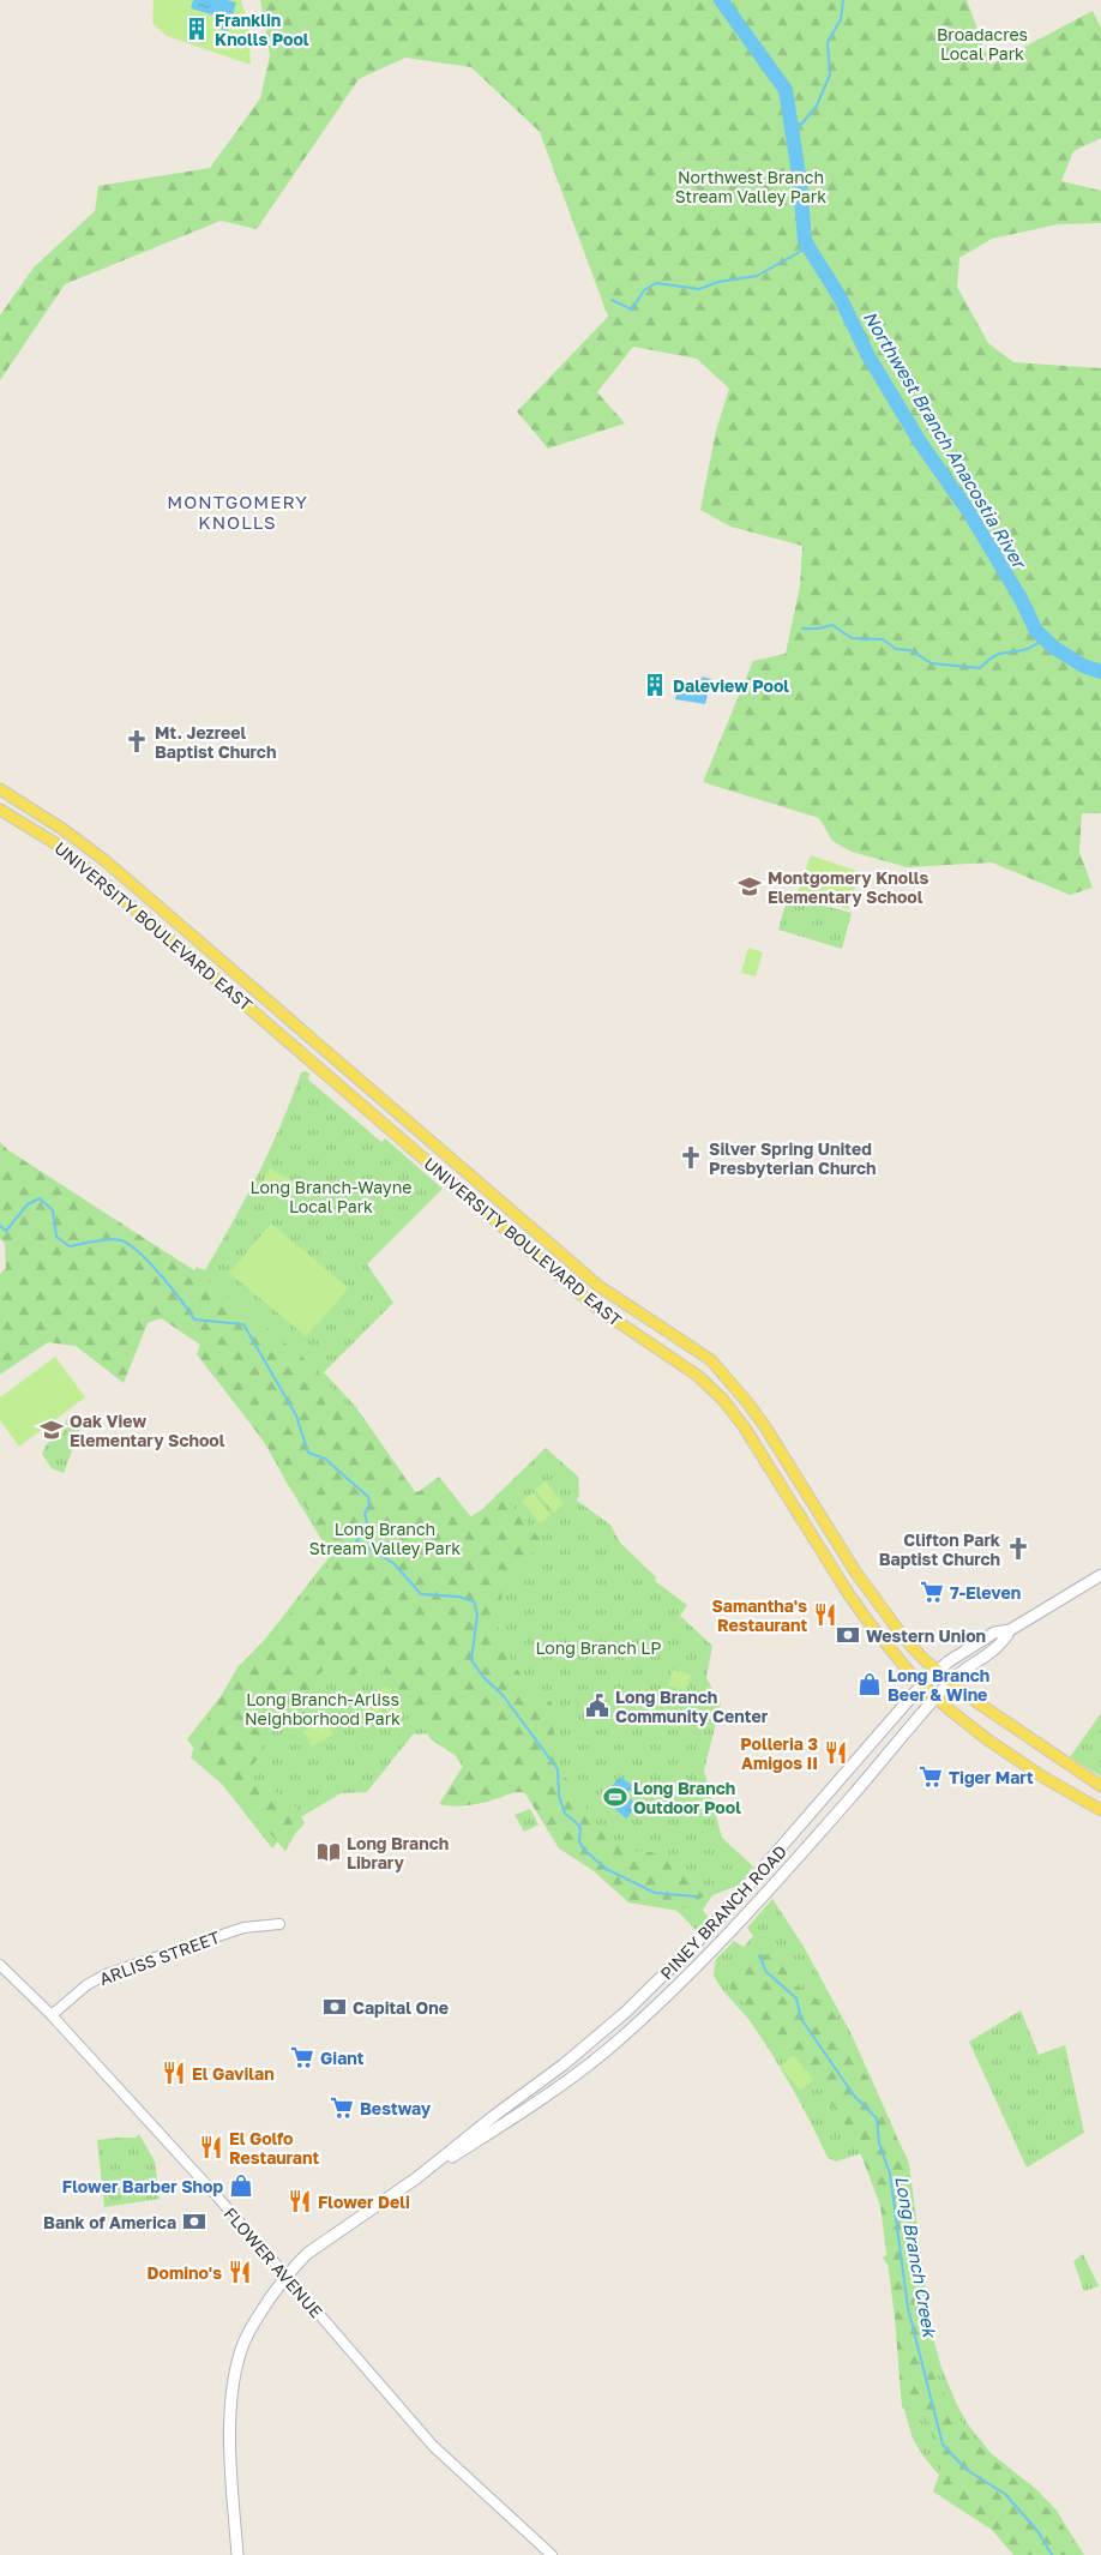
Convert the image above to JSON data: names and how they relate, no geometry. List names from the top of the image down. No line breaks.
{"streets":{"main road":["UNIVERSITY BOULEVARD EAST","PINEY BRANCH ROAD"],"street":["ARLISS STREET","FLOWER AVENUE"]},"crossings":[["UNIVERSITY BOULEVARD EAST","PINEY BRANCH ROAD"],["PINEY BRANCH ROAD","FLOWER AVENUE"],["ARLISS STREET","FLOWER AVENUE"]],"districts":["MONTGOMERY KNOLLS"],"water":["Northwest Branch Anacostia River","Long Branch Creek"],"parks":["Broadacres Local Park","Northwest Branch Stream Valley Park","Long Branch-Wayne Local Park","Long Branch Stream Valley Park","Long Branch LP","Long Branch-Arliss Neighborhood Park"],"places":{"building":["Franklin Knolls Pool","Daleview Pool"],"church":["Mt. Jezreel Baptist Church","Silver Spring United Presbyterian Church","Clifton Park Baptist Church"],"school or university":["Montgomery Knolls Elementary School","Oak View Elementary School"],"supermarket":["7-Eleven","Tiger Mart","Giant","Bestway"],"restaurant":["Samantha's Restaurant","Polleria 3 Amigos II","El Gavilan","El Golfo Restaurant","Flower Deli","Domino's"],"bank":["Western Union","Capital One","Bank of America"],"shop":["Long Branch Beer & Wine","Flower Barber Shop"],"public building":["Long Branch Community Center"],"sports":["Long Branch Outdoor Pool"],"library":["Long Branch Library"]}}
